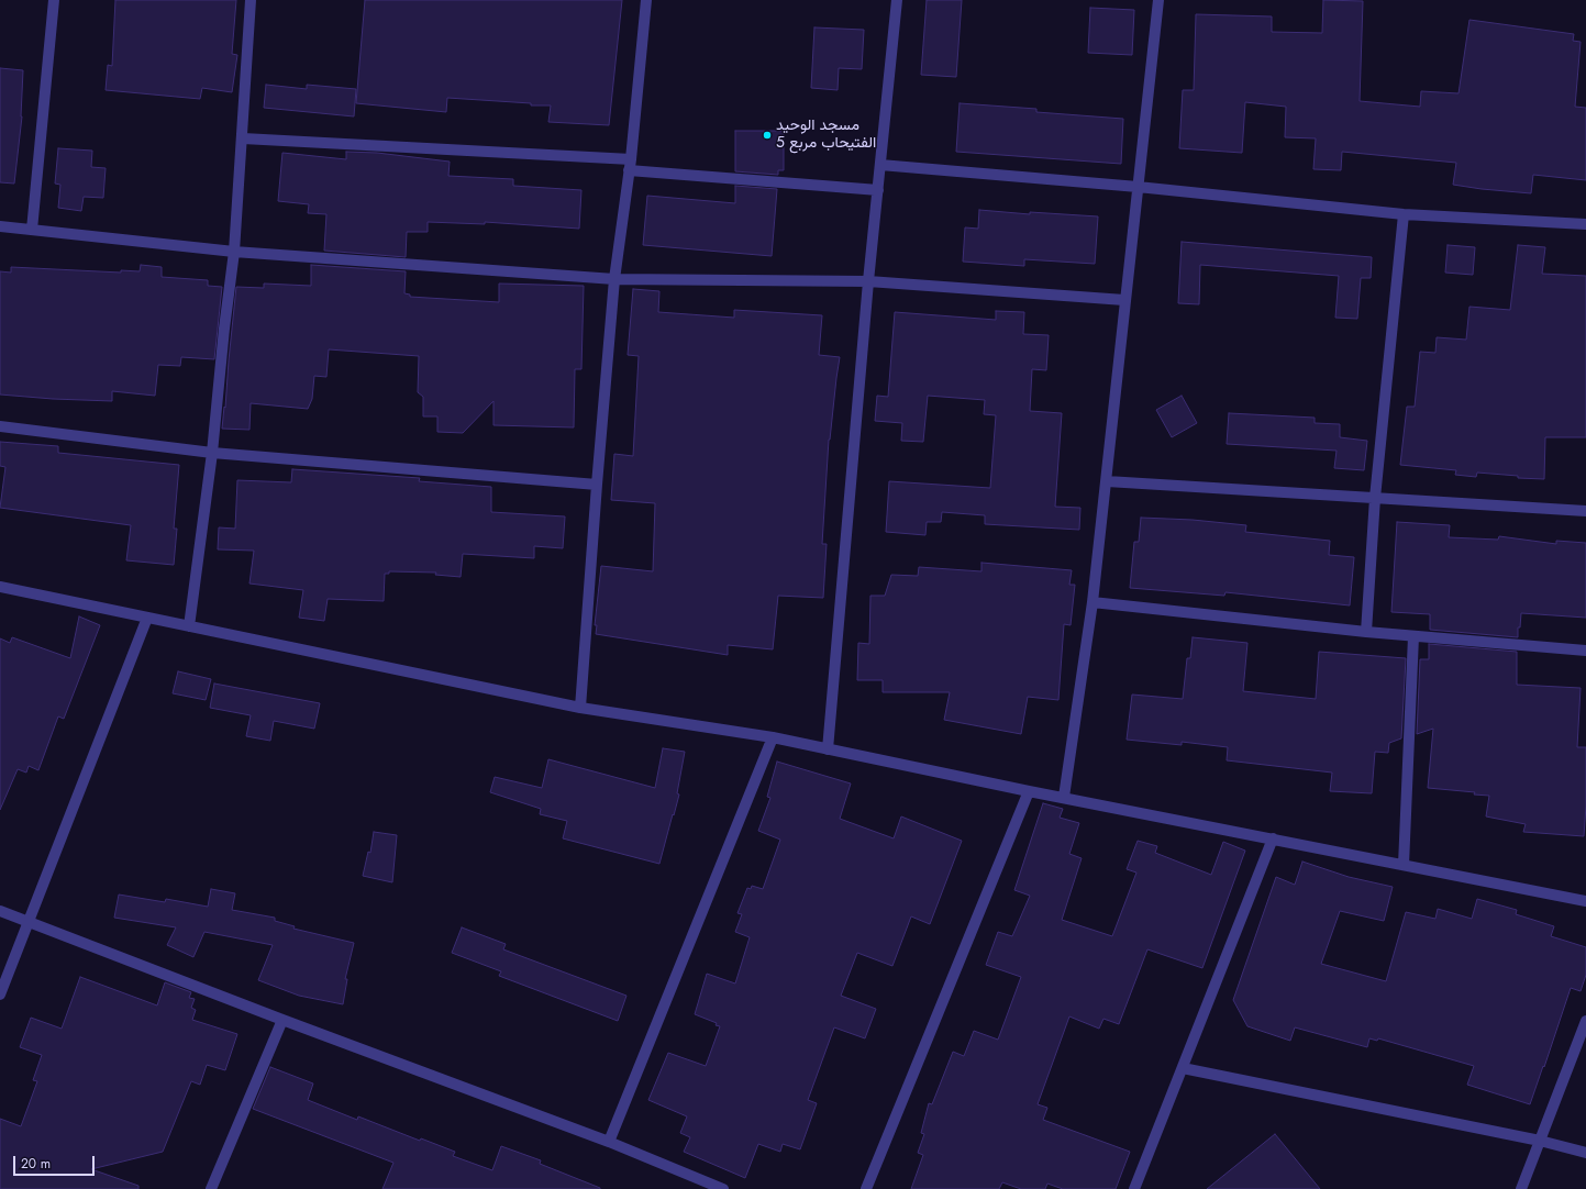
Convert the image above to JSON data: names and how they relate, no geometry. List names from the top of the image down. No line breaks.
{"places":["مسجد الوحيد الفتيحاب مربع 5"],"scale_bar":"20 m"}
